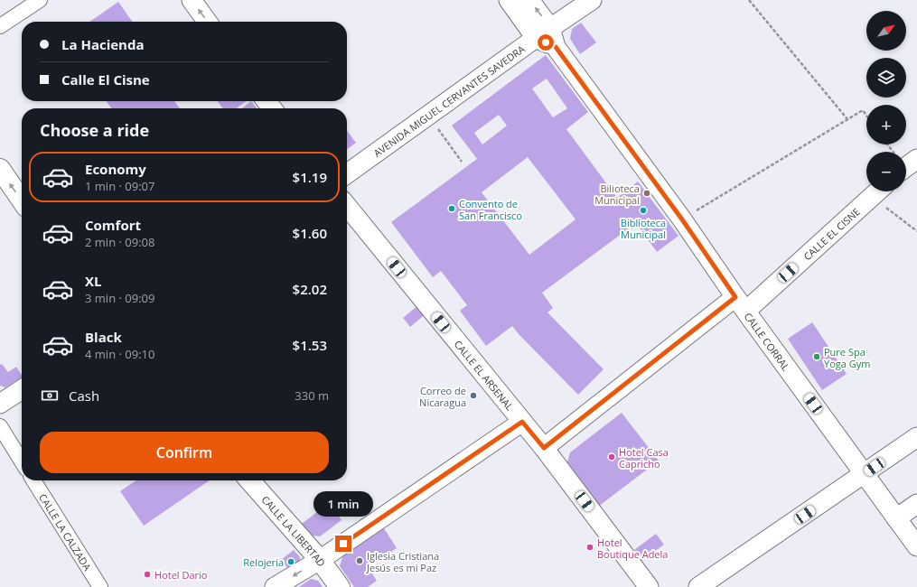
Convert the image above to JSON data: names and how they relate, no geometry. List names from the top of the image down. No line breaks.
{"streets":{"street":["AVENIDA MIGUEL CERVANTES SAVEDRA","CALLE EL CISNE","CALLE CORRAL","CALLE EL ARSENAL","CALLE LA CALZADA","CALLE LA LIBERTAD"]},"crossings":[["AVENIDA MIGUEL CERVANTES SAVEDRA","CALLE CORRAL"],["CALLE EL CISNE","CALLE CORRAL"],["CALLE EL CISNE","CALLE EL ARSENAL"]],"places":["Bilioteca Municipal","Convento de San Francisco","Biblioteca Municipal","Pure Spa Yoga Gym","Correo de Nicaragua","Hotel Casa Capricho","Hotel Boutique Adela","Iglesia Cristiana Jesús es mi Paz","Relojeria","Hotel Dario"],"north":"top right","page":{"map_buttons":["+","−"],"banner":["La Hacienda","Calle El Cisne"],"heading":"Choose a ride","list":[{"name":"Economy","note":"1 min · 09:07","value":"$1.19"},{"name":"Comfort","note":"2 min · 09:08","value":"$1.60"},{"name":"XL","note":"3 min · 09:09","value":"$2.02"},{"name":"Black","note":"4 min · 09:10","value":"$1.53"}],"pay":["Cash","330 m"],"buttons":"Confirm","bubble":"1 min"}}
